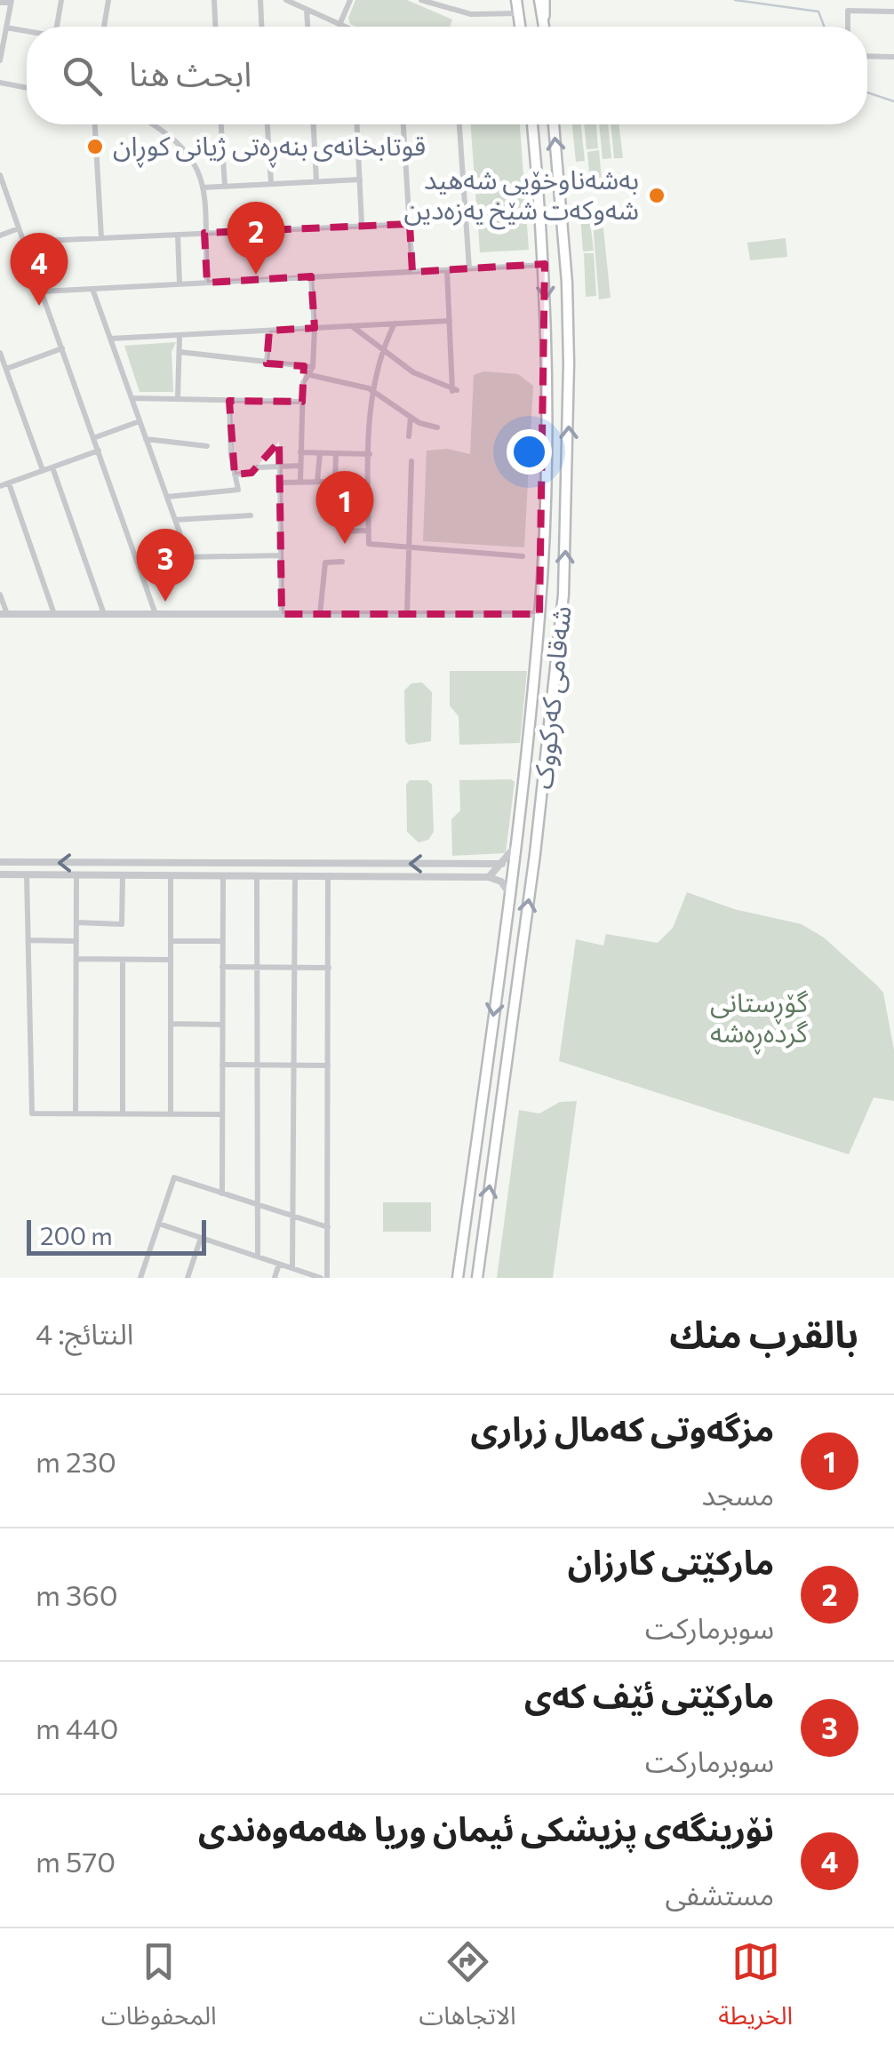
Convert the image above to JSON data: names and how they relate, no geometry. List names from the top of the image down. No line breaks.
{"streets":{"highway":["شەقامی کەرکووک"]},"parks":["گۆڕستانی گردەڕەشە"],"places":["قوتابخانەی بنەڕەتی ژیانی کوڕان","بەشەناوخۆیی شەهید شەوکەت شێخ یەزەدین"],"scale_bar":"200 m","page":{"search":"ابحث هنا","pins":["2","4","1","3"],"scale":"200 m","heading":["بالقرب منك","النتائج: 4"],"list":[{"mark":"1","name":"مزگەوتی کەمال زراری","note":"مسجد","value":"230 m"},{"mark":"2","name":"مارکێتی کارزان","note":"سوبرماركت","value":"360 m"},{"mark":"3","name":"مارکێتی ئێف کەی","note":"سوبرماركت","value":"440 m"},{"mark":"4","name":"نۆرینگەی پزیشکی ئیمان وریا هەمەوەندی","note":"مستشفى","value":"570 m"}],"nav":["الخريطة","الاتجاهات","المحفوظات"]}}
